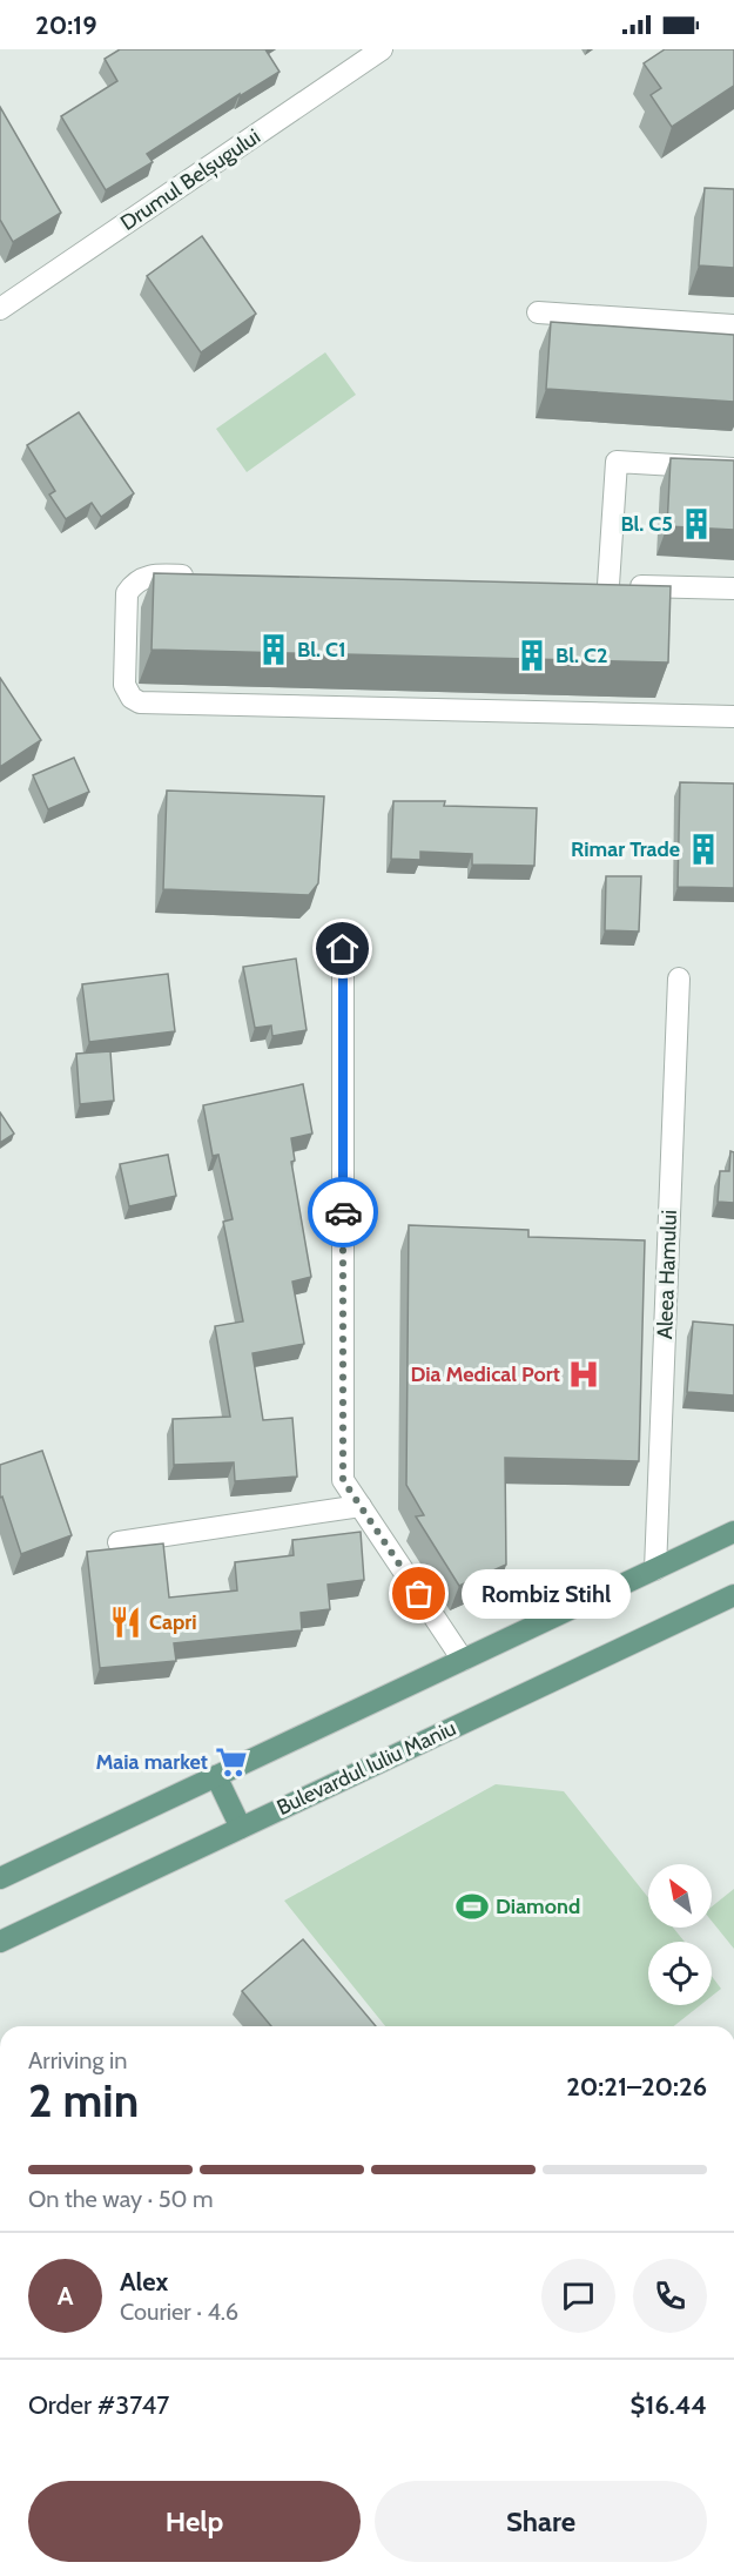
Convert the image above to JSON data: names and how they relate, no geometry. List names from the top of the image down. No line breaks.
{"streets":{"main road":["Bulevardul Iuliu Maniu"],"street":["Drumul Belșugului","Aleea Hamului"]},"places":{"building":["Bl. C5","Bl. C1","Bl. C2","Rimar Trade"],"hospital":["Dia Medical Port"],"other":["Rombiz Stihl"],"restaurant":["Capri"],"supermarket":["Maia market"],"sports":["Diamond"]},"north":"top left","page":{"status":"20:19","bubble":"Rombiz Stihl","heading":["2 min","Arriving in","20:21–20:26"],"panel":["Alex","Courier · 4.6","Order #3747","$16.44"],"bar":"On the way · 50 m","round":"A","buttons":["Help","Share"]}}
